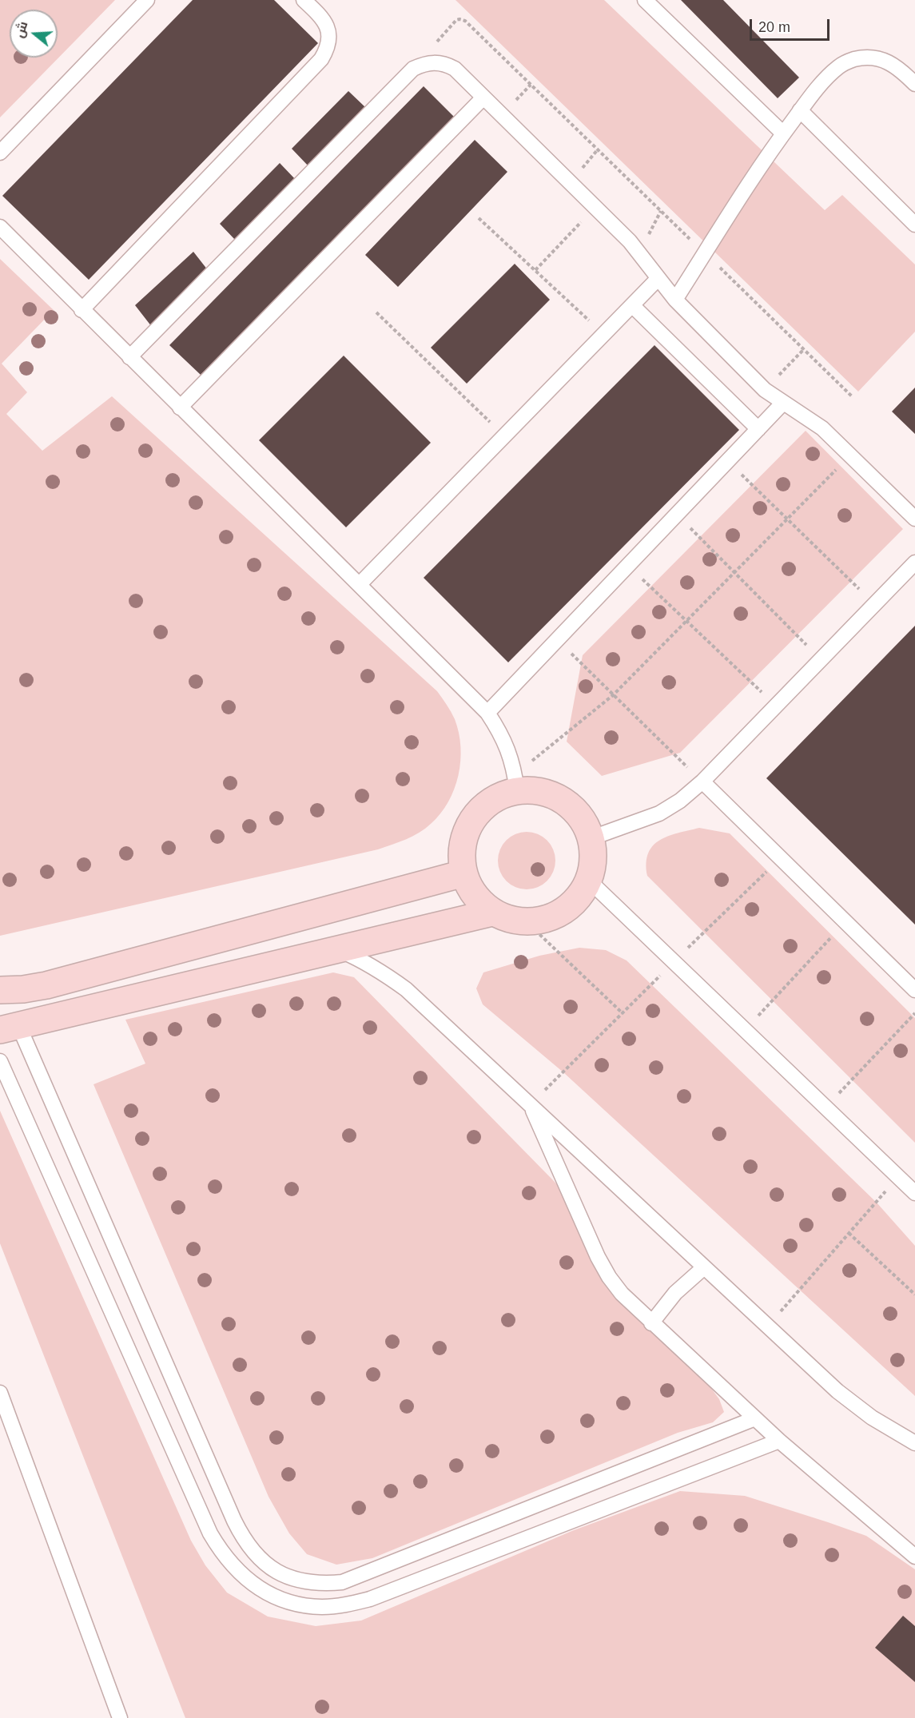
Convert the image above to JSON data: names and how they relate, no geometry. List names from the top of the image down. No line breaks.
{"scale_bar":"20 m","north":"left"}
